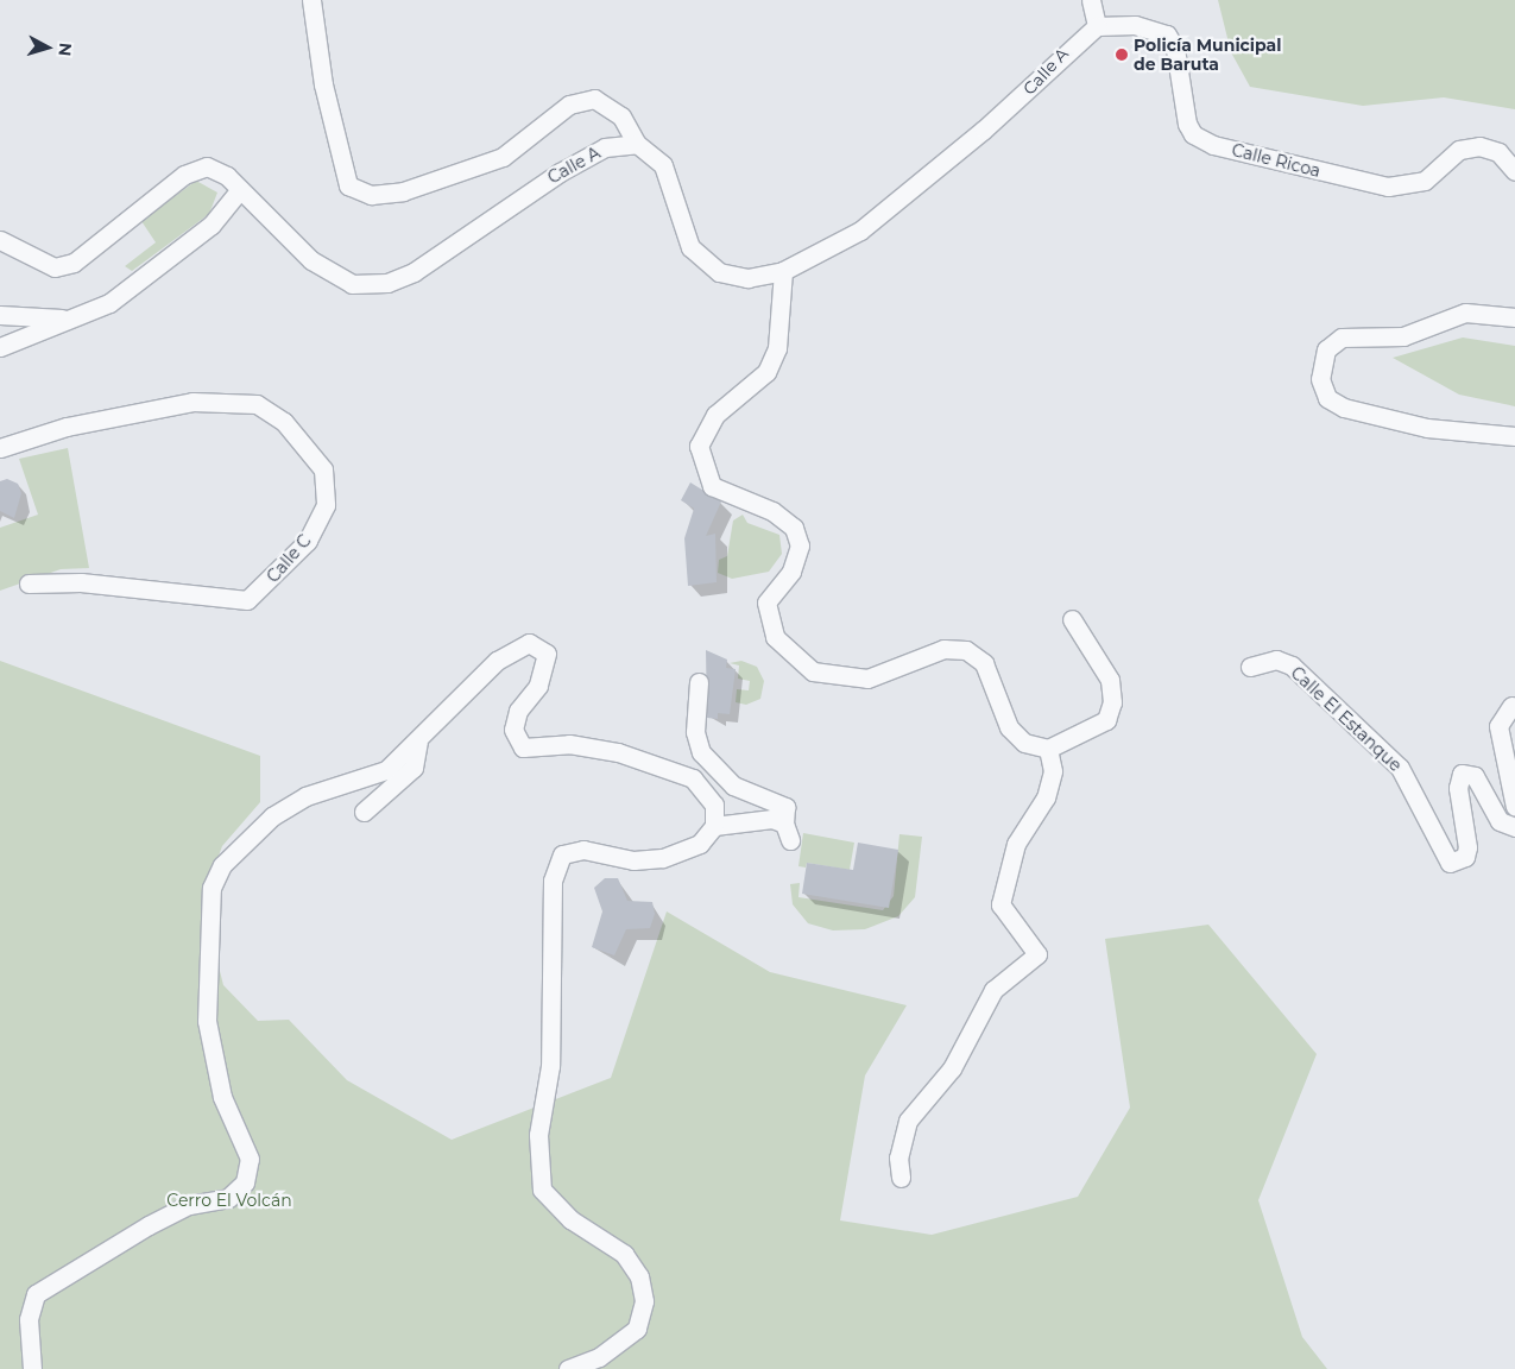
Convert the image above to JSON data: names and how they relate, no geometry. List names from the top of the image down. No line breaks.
{"streets":{"street":["Calle A","Calle Ricoa","Calle C","Calle El Estanque"]},"crossings":[["Calle A","Calle Ricoa"]],"parks":["Cerro El Volcán"],"places":["Policía Municipal de Baruta"],"north":"right"}
